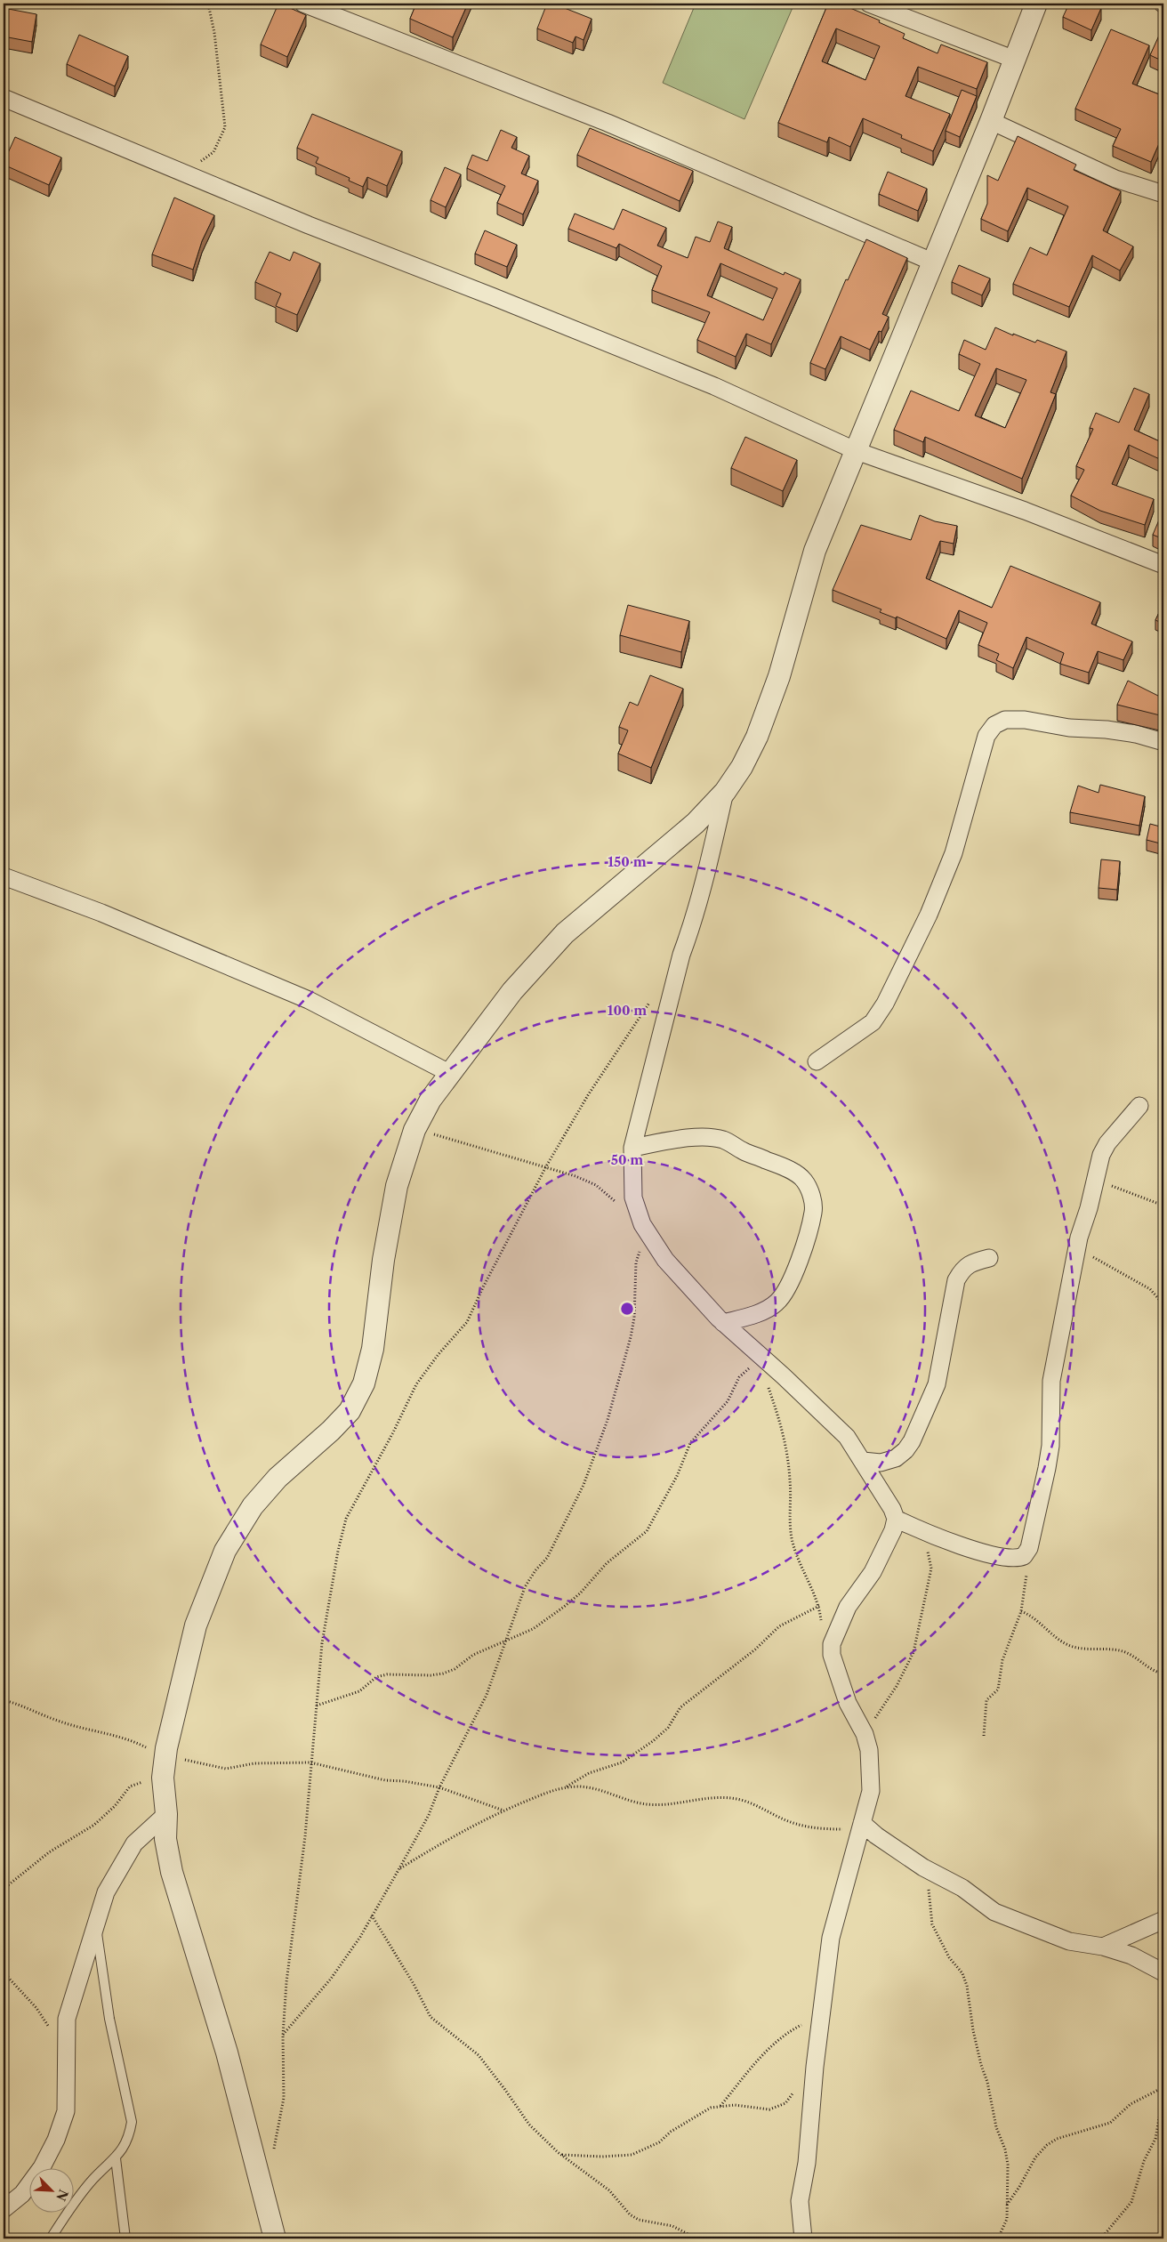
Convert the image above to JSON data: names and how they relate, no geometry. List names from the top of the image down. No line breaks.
{"north":"bottom right","rings":["150 m","100 m","50 m"]}
